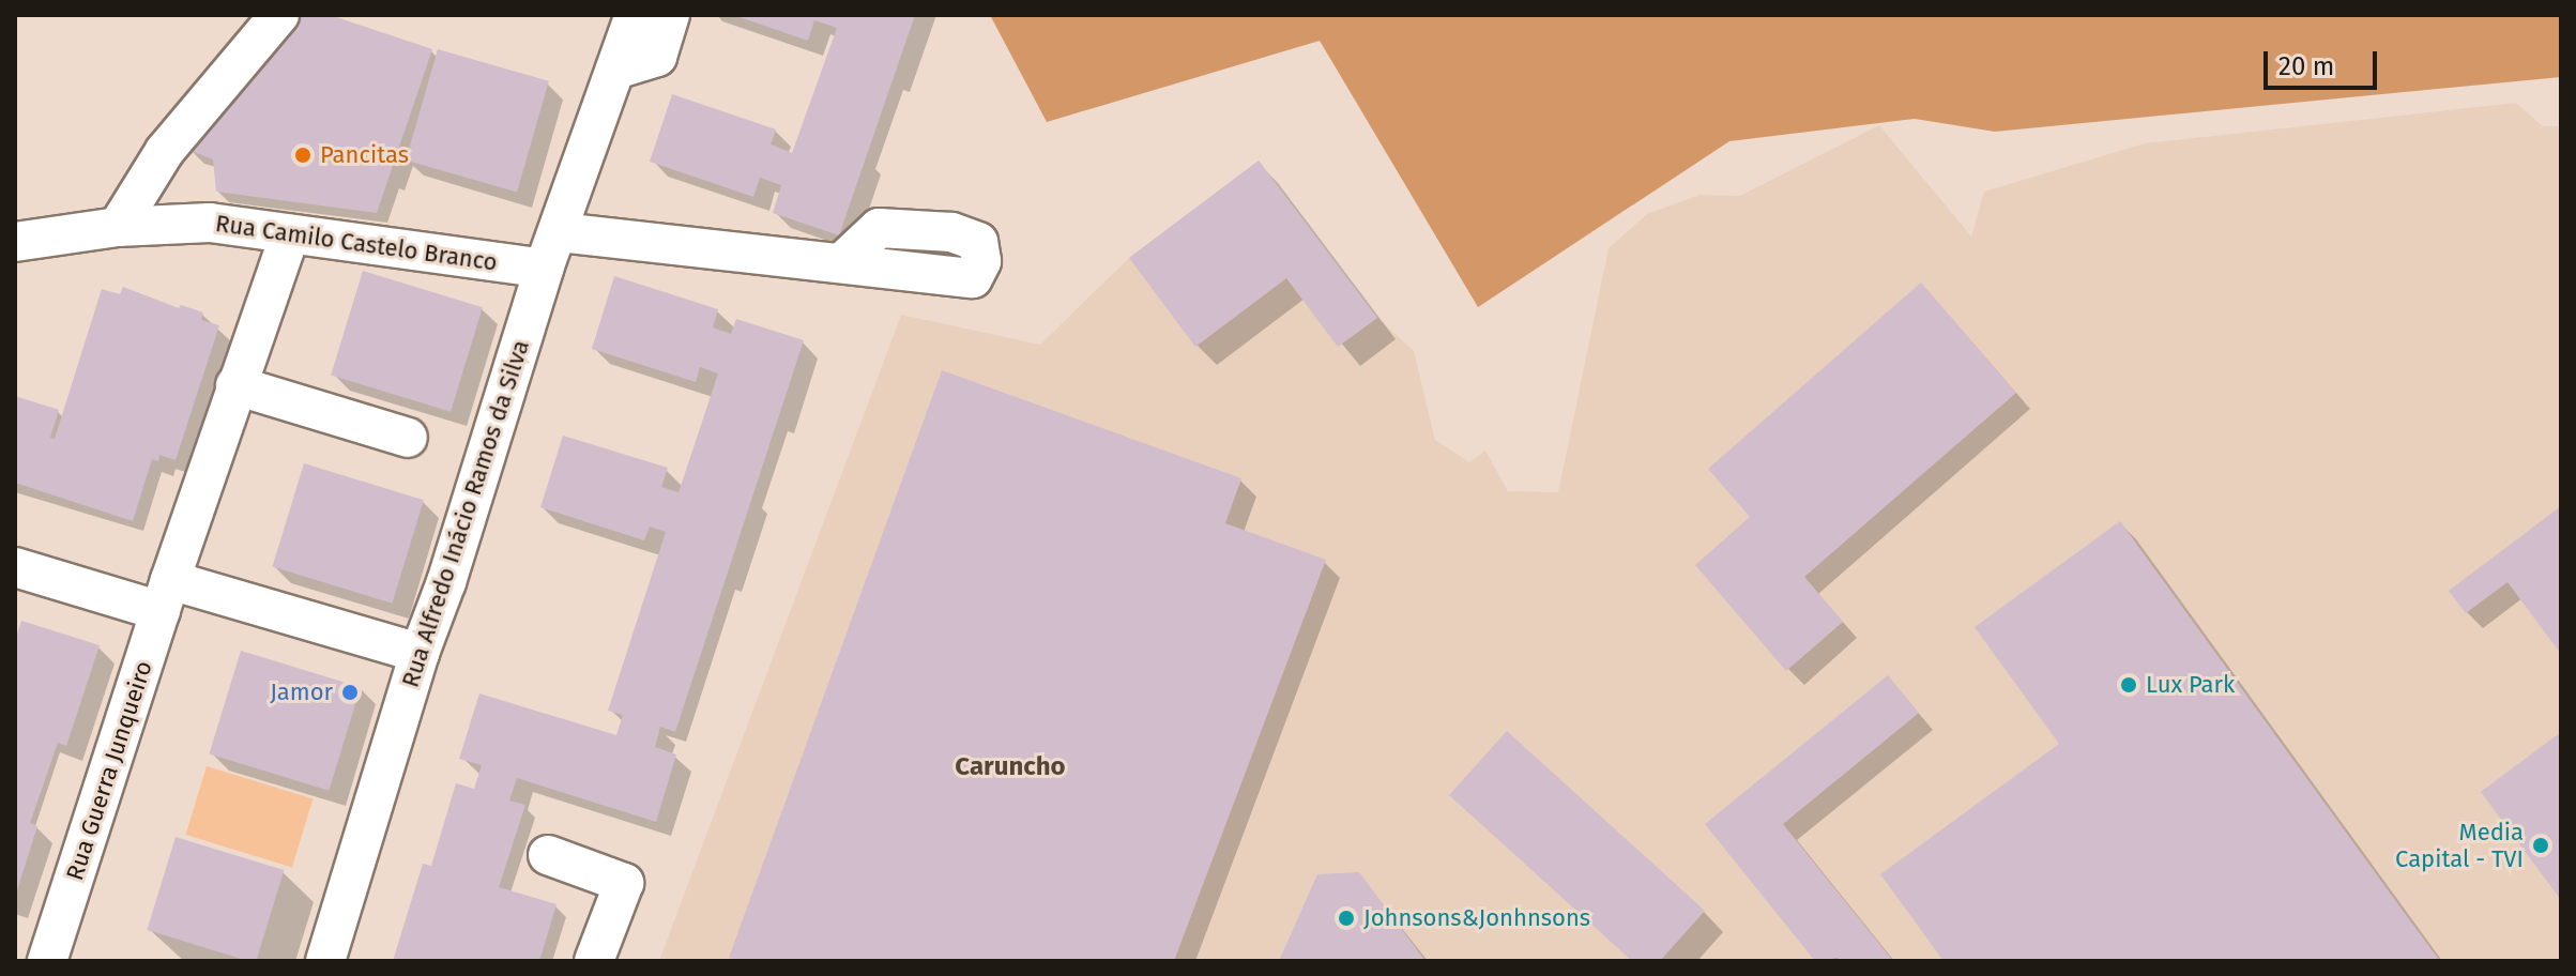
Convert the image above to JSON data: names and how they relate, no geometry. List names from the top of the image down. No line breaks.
{"streets":{"street":["Rua Camilo Castelo Branco","Rua Alfredo Inácio Ramos da Silva","Rua Guerra Junqueiro"]},"crossings":[["Rua Camilo Castelo Branco","Rua Alfredo Inácio Ramos da Silva"],["Rua Camilo Castelo Branco","Rua Guerra Junqueiro"]],"districts":["Caruncho"],"places":["Pancitas","Lux Park","Jamor","Media Capital - TVI","Johnsons&Jonhnsons"],"scale_bar":"20 m"}
